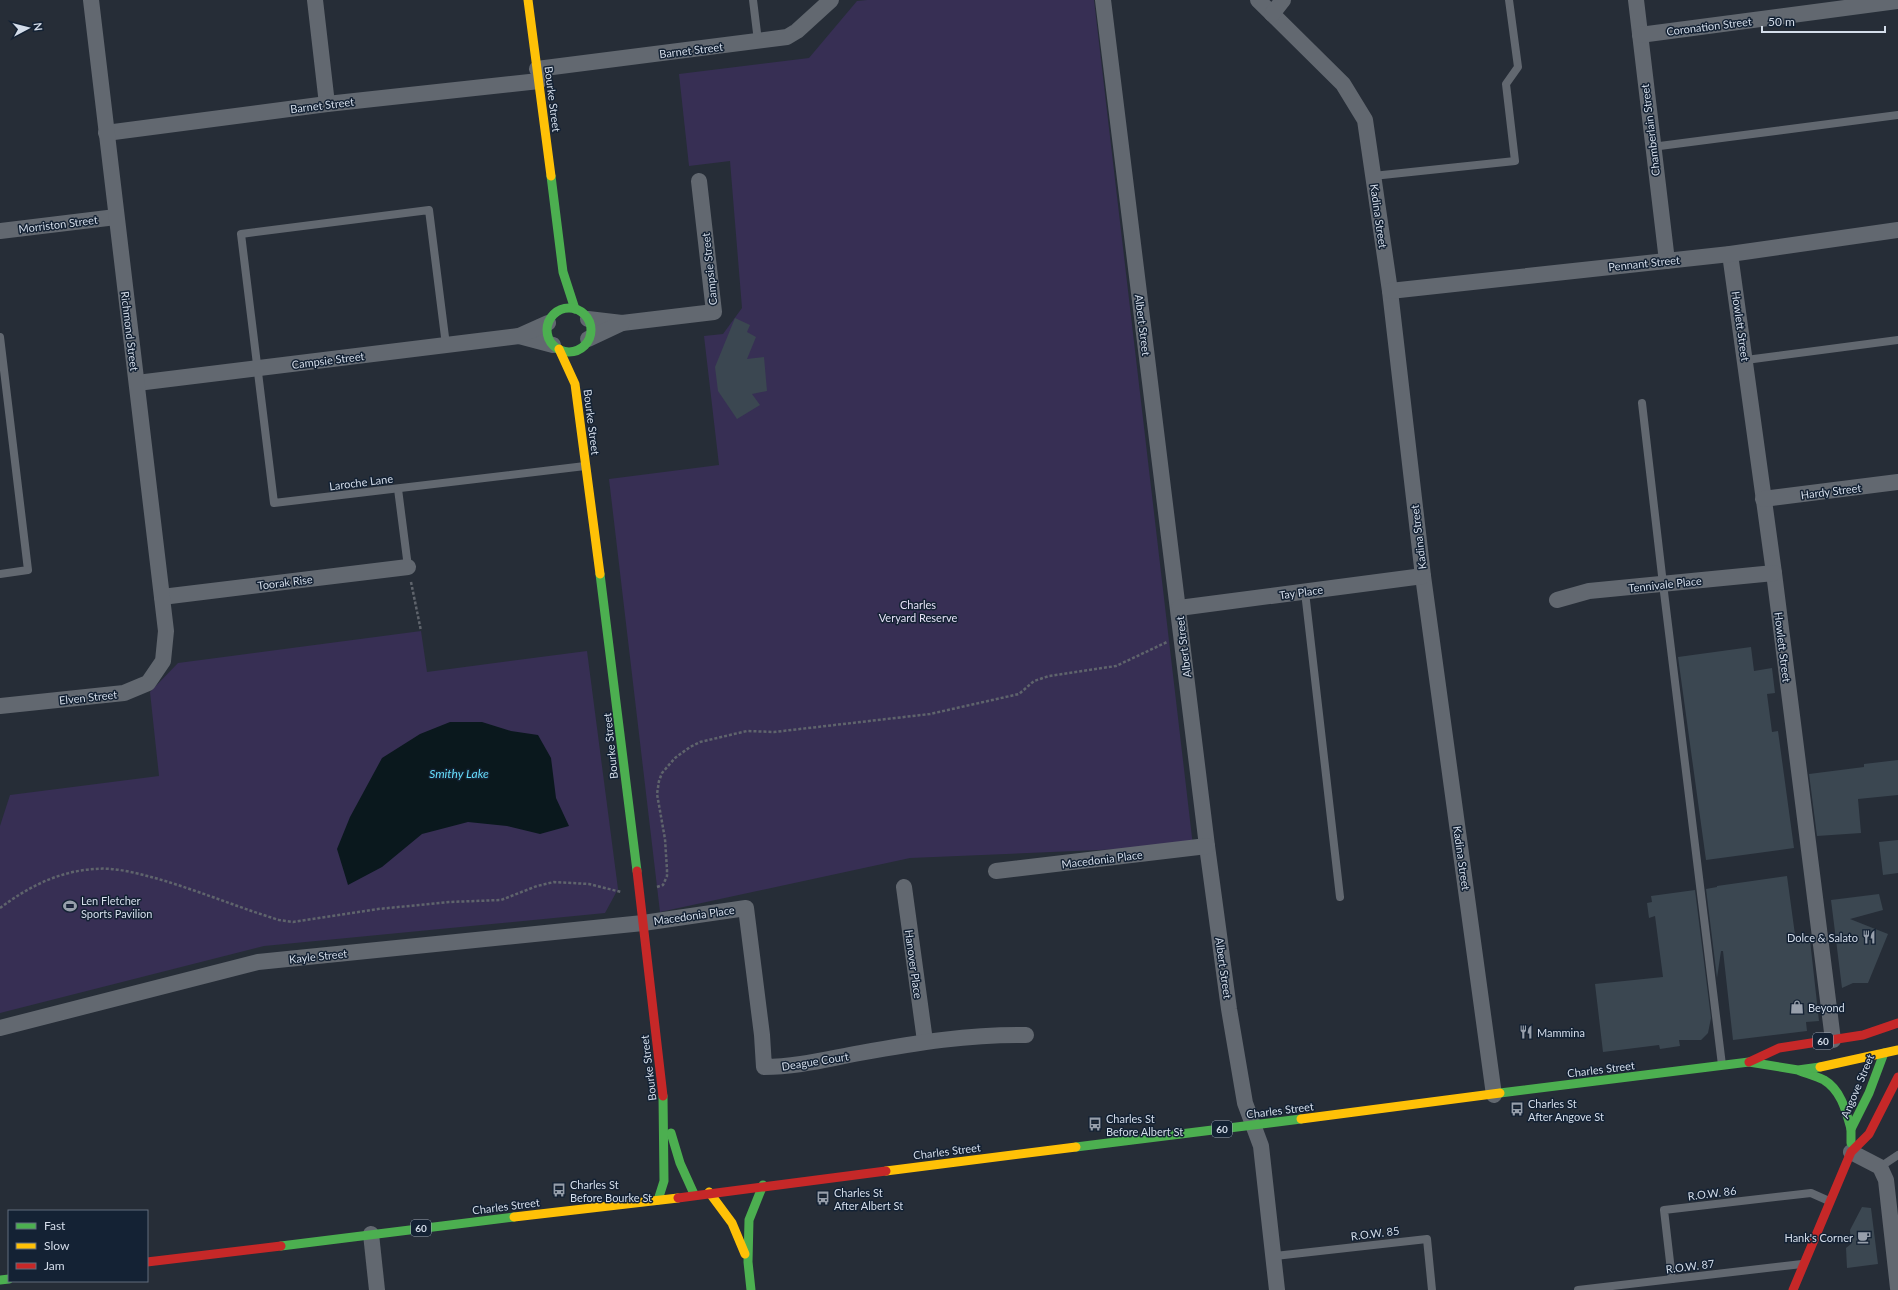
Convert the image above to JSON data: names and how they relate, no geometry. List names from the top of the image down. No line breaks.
{"streets":{"main road":["Bourke Street","60","Charles Street","Angove Street"],"street":["Coronation Street","Barnet Street","Chamberlain Street","Kadina Street","Morriston Street","Pennant Street","Campsie Street","Albert Street","Howlett Street","Richmond Street","Hardy Street","Toorak Rise","Tennivale Place","Tay Place","Elven Street","Macedonia Place","Kayle Street","Hanover Place","Deague Court"],"lane":["Laroche Lane","R.O.W. 86","R.O.W. 85","R.O.W. 87"]},"crossings":[["Coronation Street","Chamberlain Street"],["Barnet Street","Bourke Street"],["Barnet Street","Richmond Street"],["Bourke Street","Campsie Street"],["Bourke Street","Laroche Lane"],["Bourke Street","Macedonia Place"],["Bourke Street","Kayle Street"],["Bourke Street","Charles Street"],["Chamberlain Street","Pennant Street"],["Kadina Street","Pennant Street"],["Kadina Street","Tay Place"],["Kadina Street","Charles Street"],["Morriston Street","Richmond Street"],["Pennant Street","Howlett Street"],["Campsie Street","Richmond Street"],["Campsie Street","Laroche Lane"],["Albert Street","Tay Place"],["Albert Street","Macedonia Place"],["Albert Street","Charles Street"],["Albert Street","R.O.W. 85"],["Howlett Street","Hardy Street"],["Howlett Street","Tennivale Place"],["Howlett Street","Charles Street"],["Richmond Street","Toorak Rise"],["Richmond Street","Elven Street"],["Macedonia Place","Kayle Street"],["Macedonia Place","Deague Court"],["Hanover Place","Deague Court"],["Charles Street","Angove Street"],["Angove Street","R.O.W. 86"],["Angove Street","R.O.W. 87"],["R.O.W. 86","R.O.W. 87"]],"water":["Smithy Lake"],"parks":["Charles Veryard Reserve"],"places":{"sports":["Len Fletcher Sports Pavilion"],"restaurant":["Dolce & Salato","Mammina"],"shop":["Beyond"],"bus stop":["Charles St After Angove St","Charles St Before Albert St","Charles St Before Bourke St","Charles St After Albert St"],"cafe":["Hank's Corner"]},"legend":["Fast","Slow","Jam"],"scale_bar":"50 m","north":"right"}
